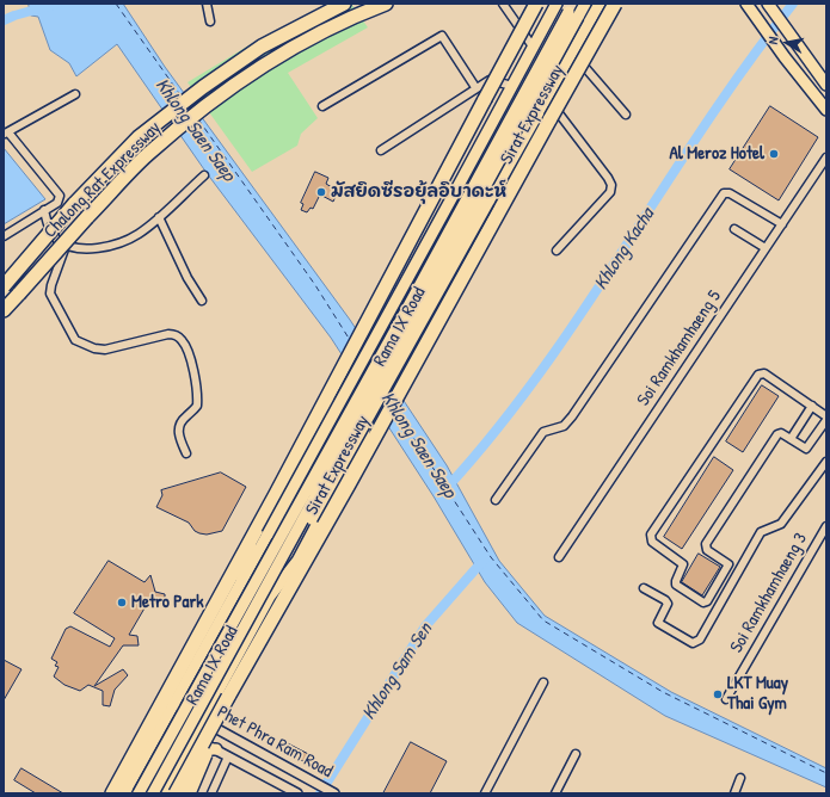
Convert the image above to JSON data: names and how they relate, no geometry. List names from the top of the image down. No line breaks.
{"streets":{"highway":["Sirat Expressway","Chalong Rat Expressway"],"main road":["Rama IX Road"],"street":["Soi Ramkhamhaeng 5","Soi Ramkhamhaeng 3","Phet Phra Ram Road"]},"crossings":[["Rama IX Road","Phet Phra Ram Road"]],"water":["Khlong Saen Saep","Khlong Kacha","Khlong Sam Sen"],"places":["Al Meroz Hotel","มัสยิดซีรอยุ้ลอิบาดะห์","Metro Park","LKT Muay Thai Gym"],"north":"left"}
